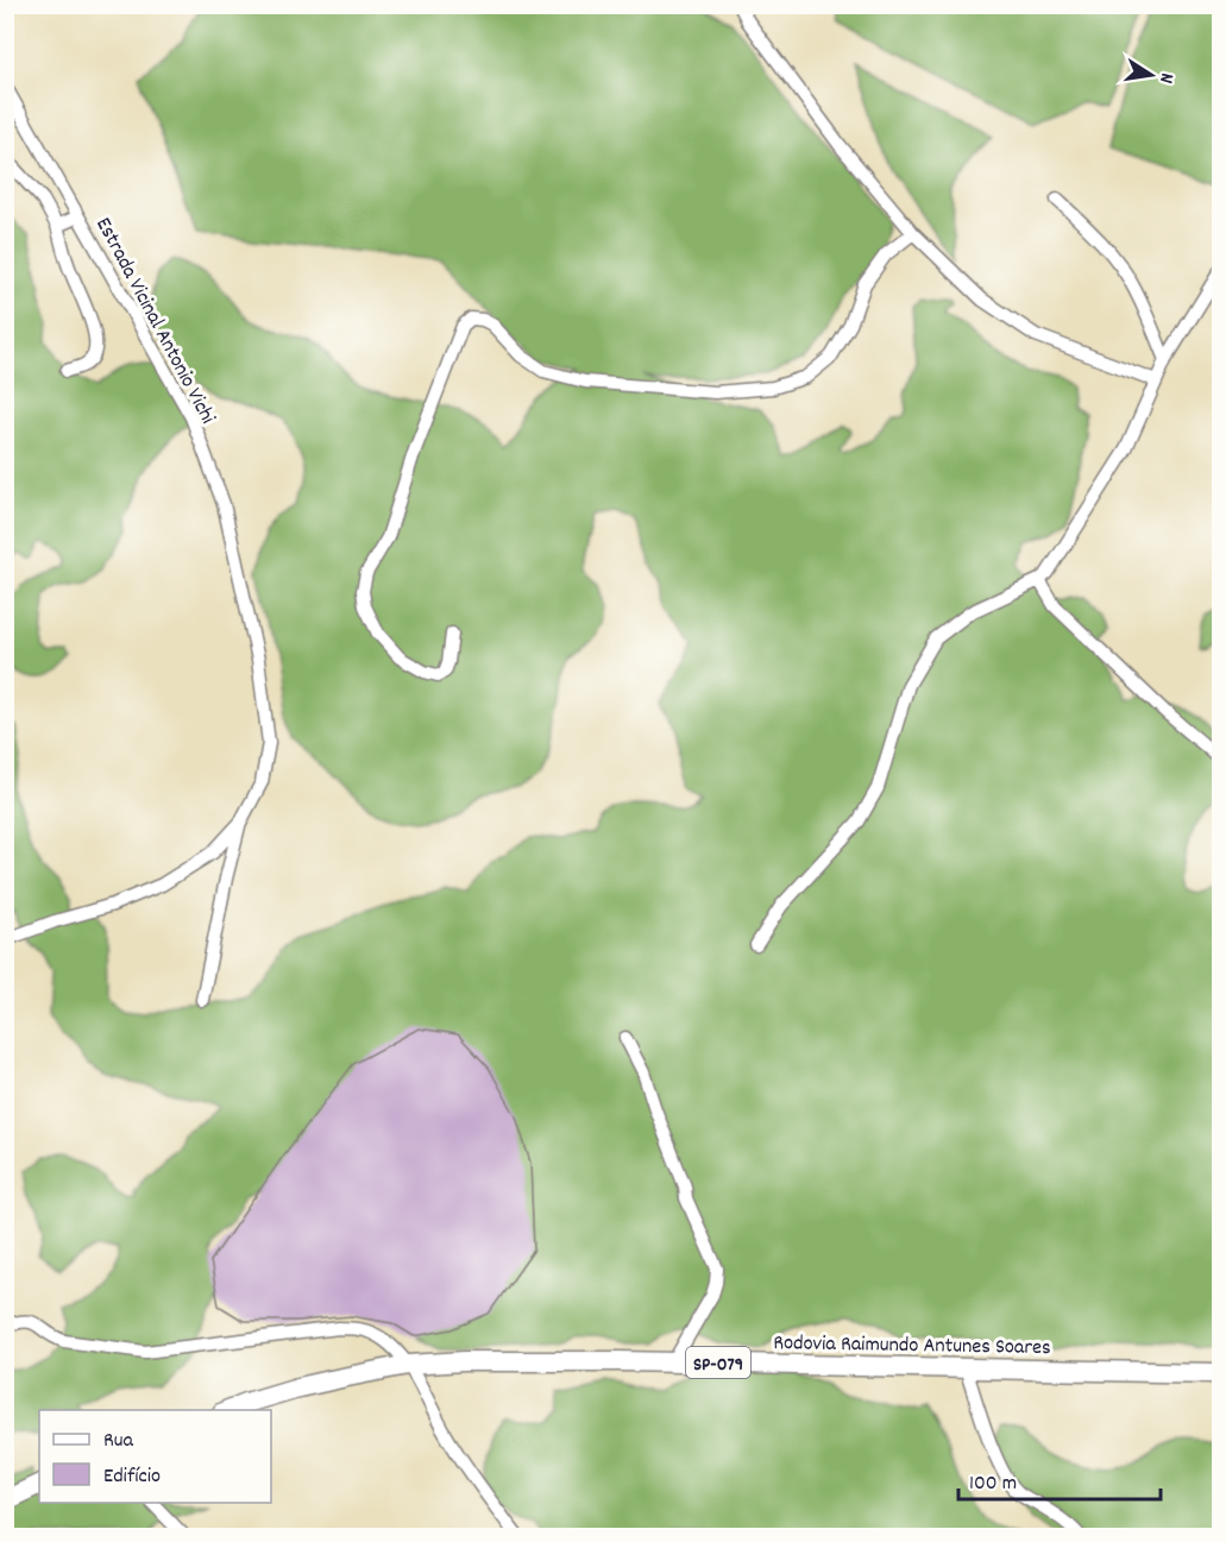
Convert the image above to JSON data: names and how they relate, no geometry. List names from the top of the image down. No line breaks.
{"streets":{"highway":["Rodovia Raimundo Antunes Soares","SP-079"],"street":["Estrada Vicinal Antonio Vichi"]},"legend":["Rua","Edifício"],"scale_bar":"100 m","north":"right"}
